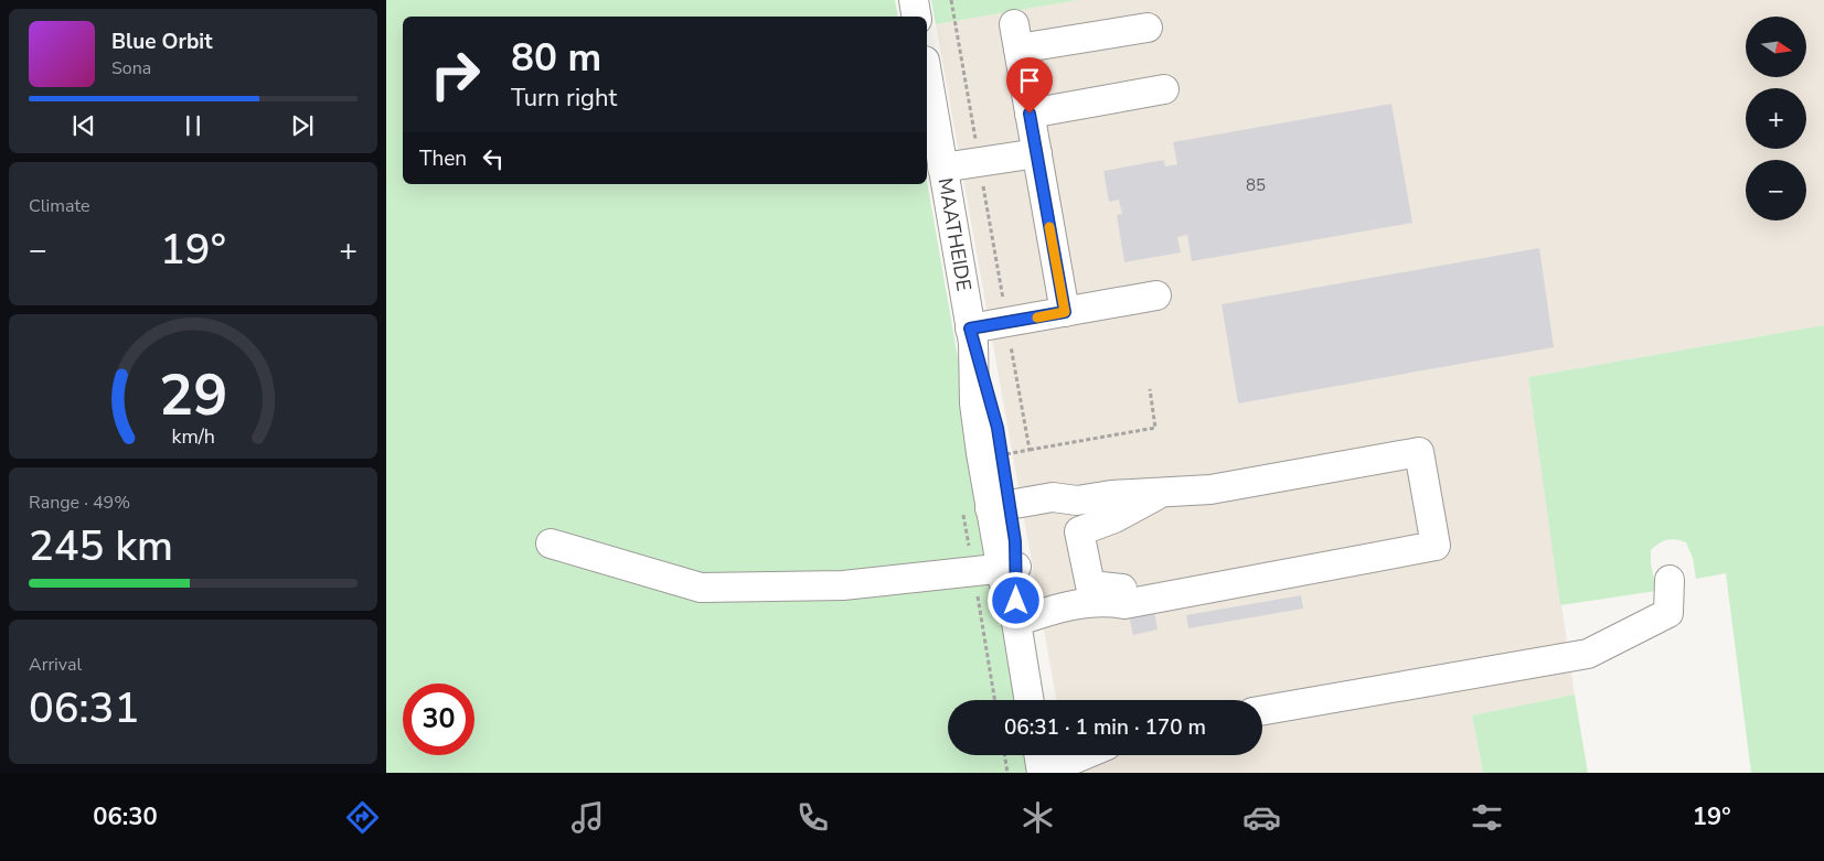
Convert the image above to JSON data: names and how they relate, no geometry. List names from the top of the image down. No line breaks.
{"streets":{"street":["MAATHEIDE"]},"house_numbers":["85"],"north":"right","page":{"map_buttons":["+","−"],"turn":["80 m","Turn right"],"song":["Blue Orbit","Sona"],"then":"Then","tile":["Climate",["Range · 49%","245 km"],["Arrival","06:31"]],"heat":["−","19°","+"],"limit":"30","trip":"06:31 · 1 min · 170 m","tabs":["06:30","19°"],"gauge":["29","km/h"]}}
